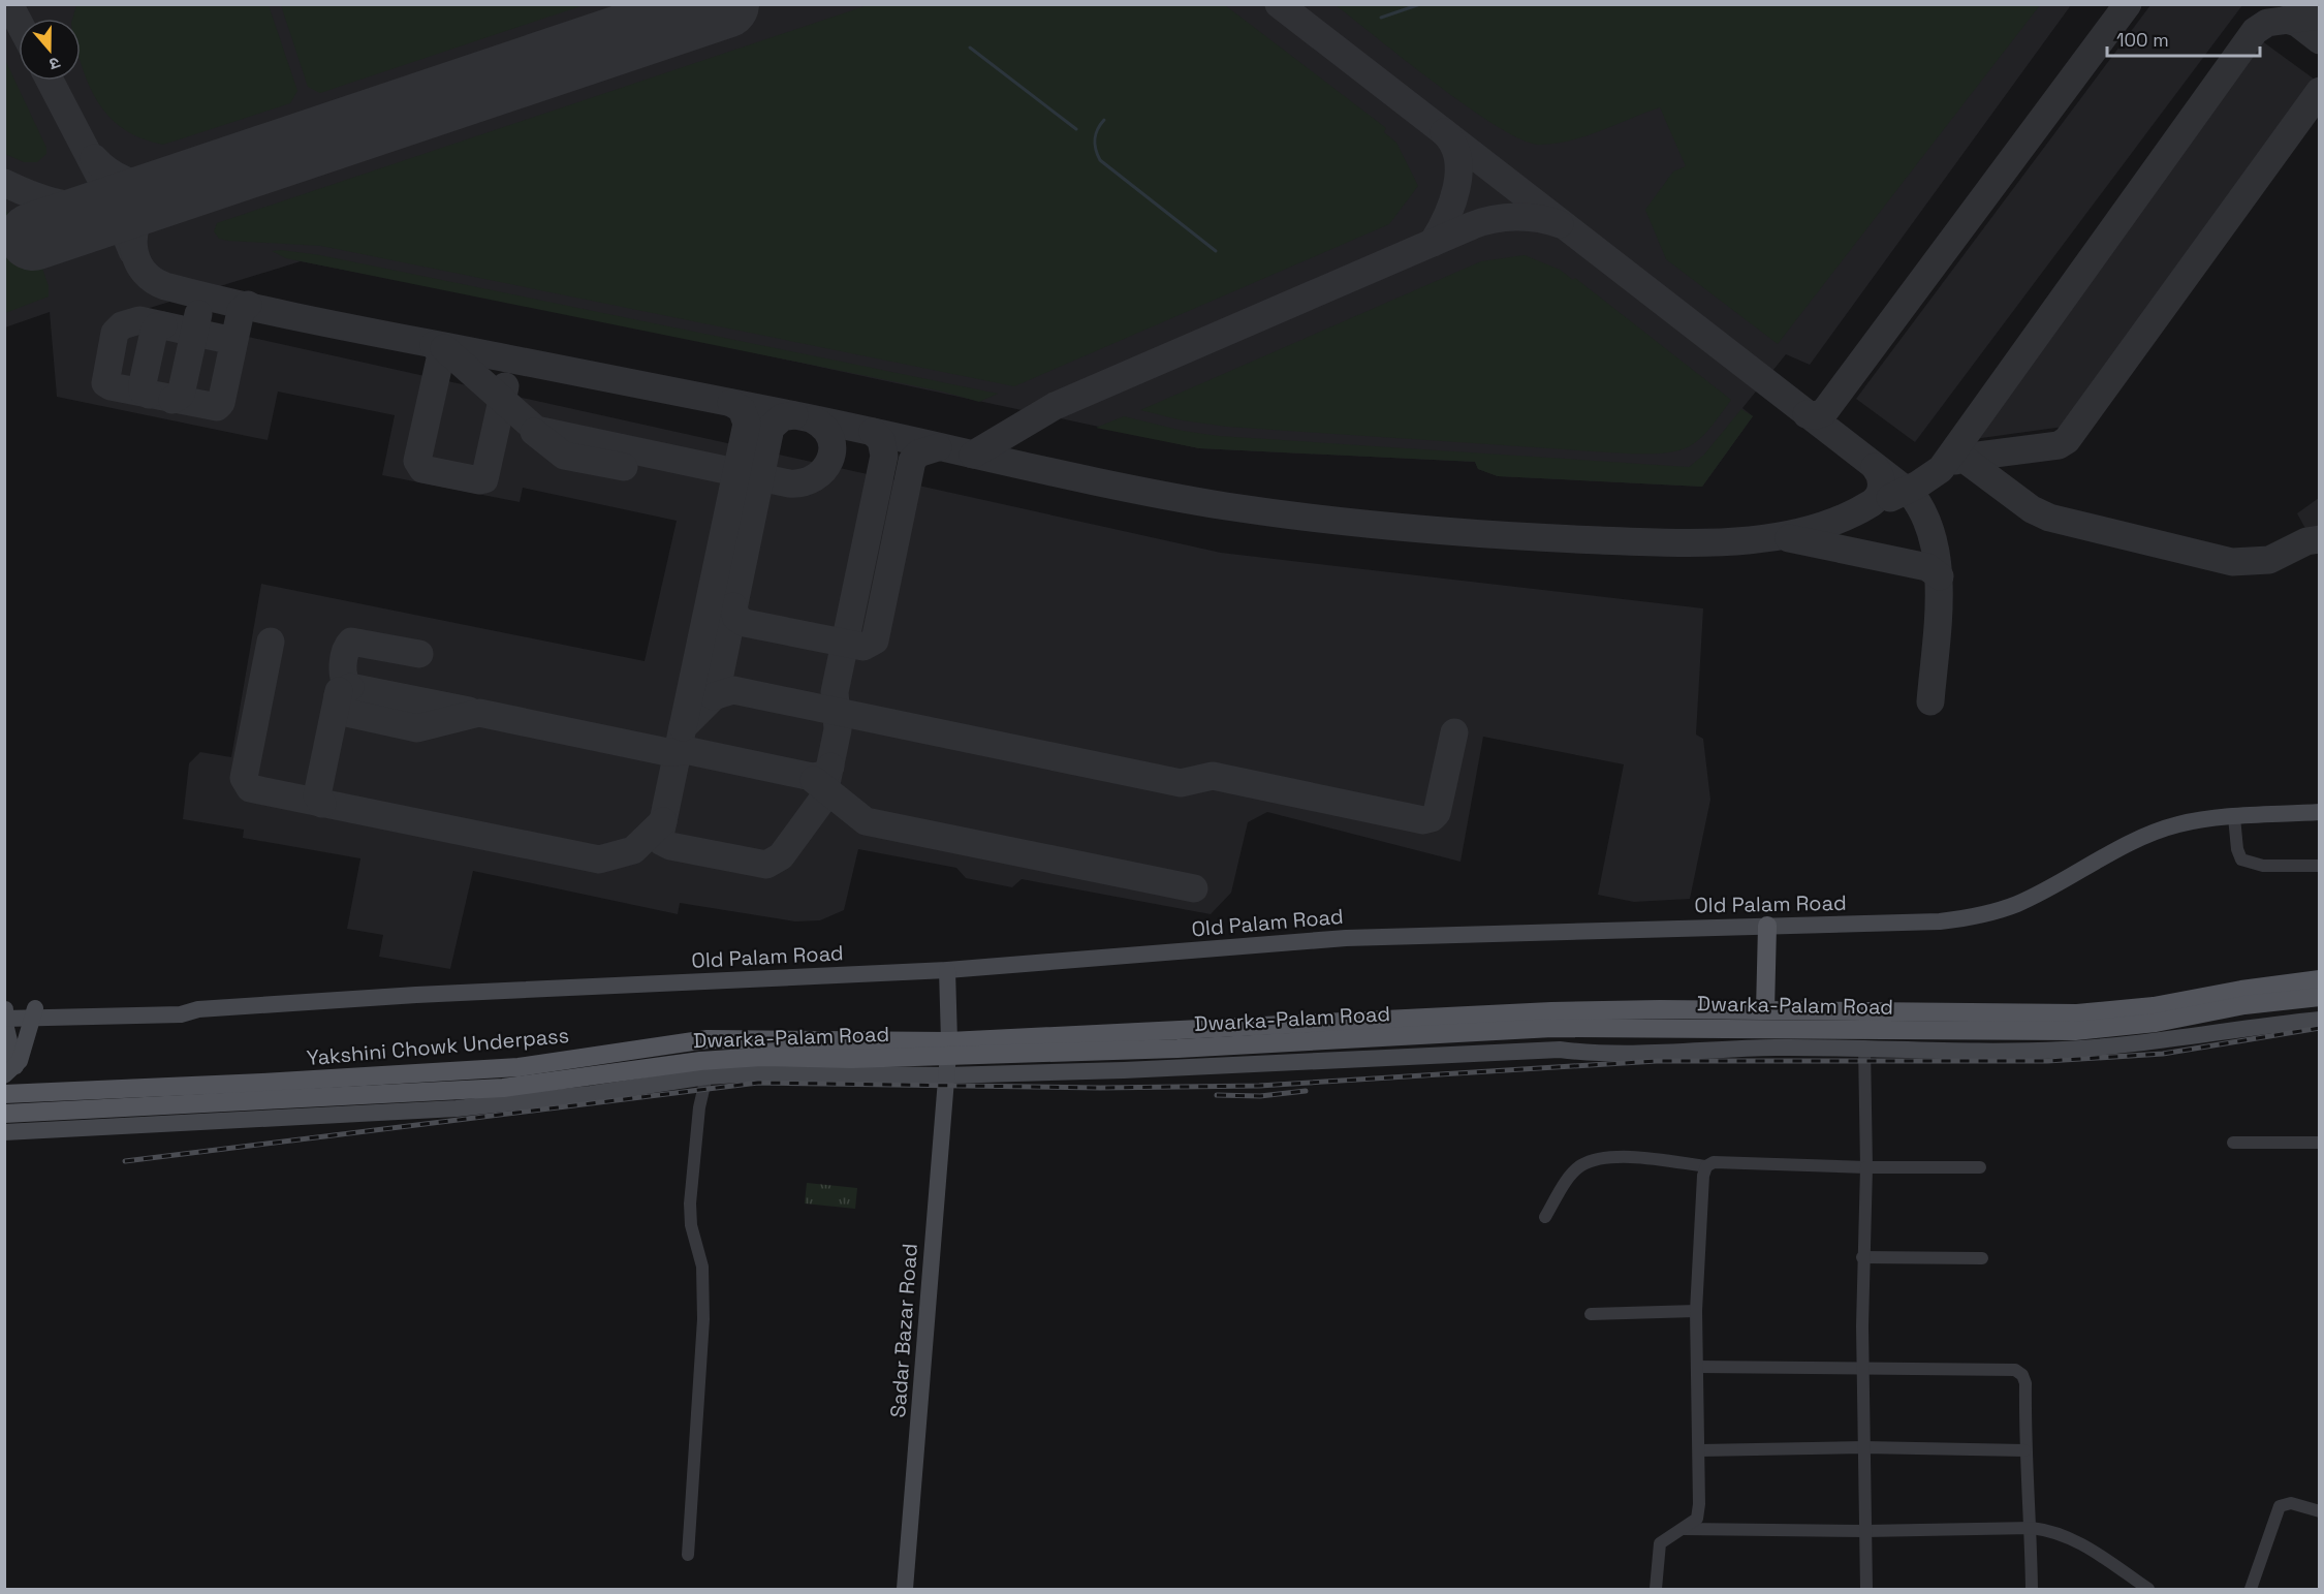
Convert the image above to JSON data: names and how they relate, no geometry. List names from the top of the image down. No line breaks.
{"streets":{"main road":["Dwarka-Palam Road","Yakshini Chowk Underpass"],"street":["Old Palam Road","Sadar Bazar Road"]},"crossings":[["Old Palam Road","Sadar Bazar Road"],["Dwarka-Palam Road","Yakshini Chowk Underpass"],["Dwarka-Palam Road","Sadar Bazar Road"],["Yakshini Chowk Underpass","Sadar Bazar Road"]],"scale_bar":"100 m","north":"bottom"}
